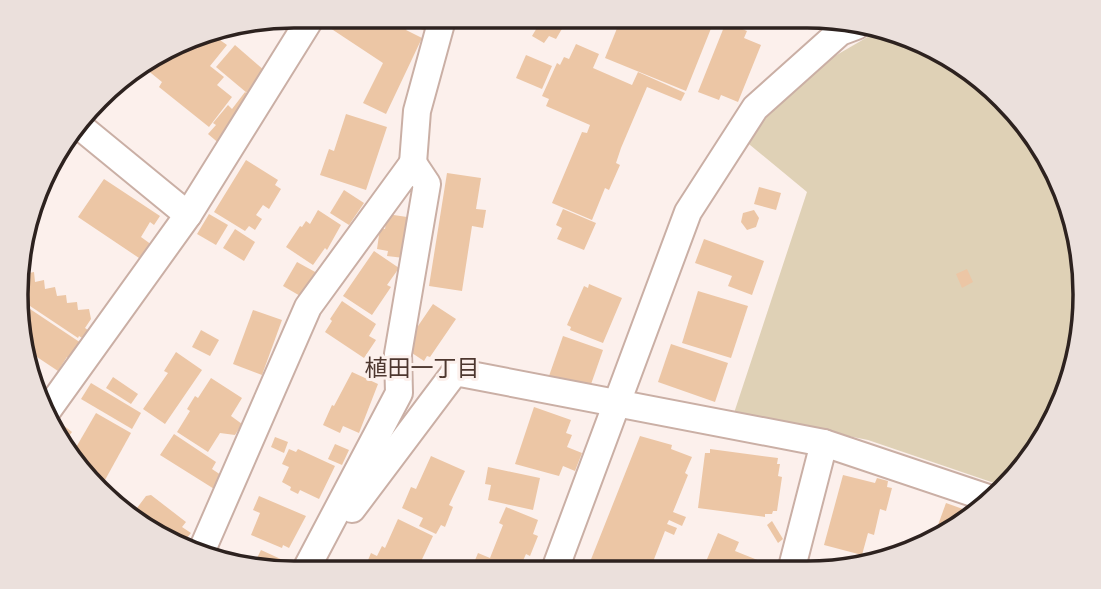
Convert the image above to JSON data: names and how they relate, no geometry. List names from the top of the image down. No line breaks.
{"districts":["植田一丁目"]}
